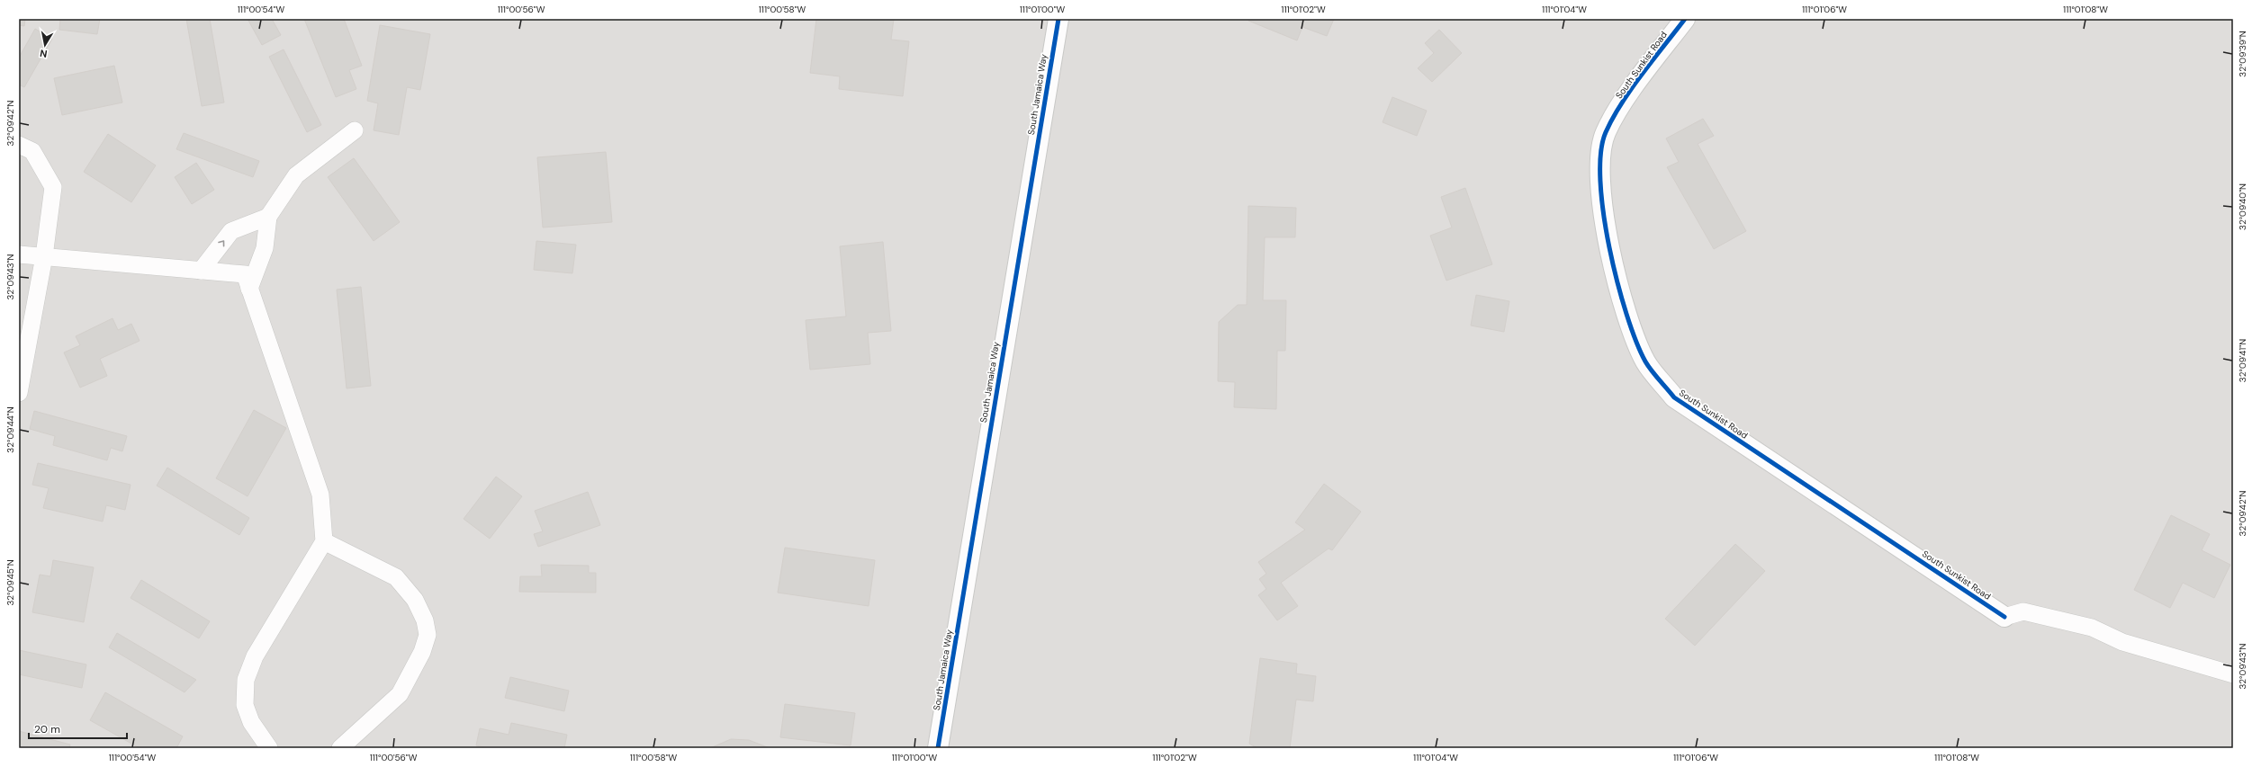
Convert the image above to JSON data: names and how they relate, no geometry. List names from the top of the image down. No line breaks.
{"streets":{"street":["South Sunkist Road","South Jamaica Way"]},"scale_bar":"20 m","north":"bottom","coordinates":["111°00'54\"W","111°00'56\"W","111°00'58\"W","111°01'00\"W","111°01'02\"W","111°01'04\"W","111°01'06\"W","111°01'08\"W","32°09'39\"N","32°09'42\"N","32°09'40\"N","32°09'43\"N","32°09'41\"N","32°09'44\"N","32°09'45\"N"]}
